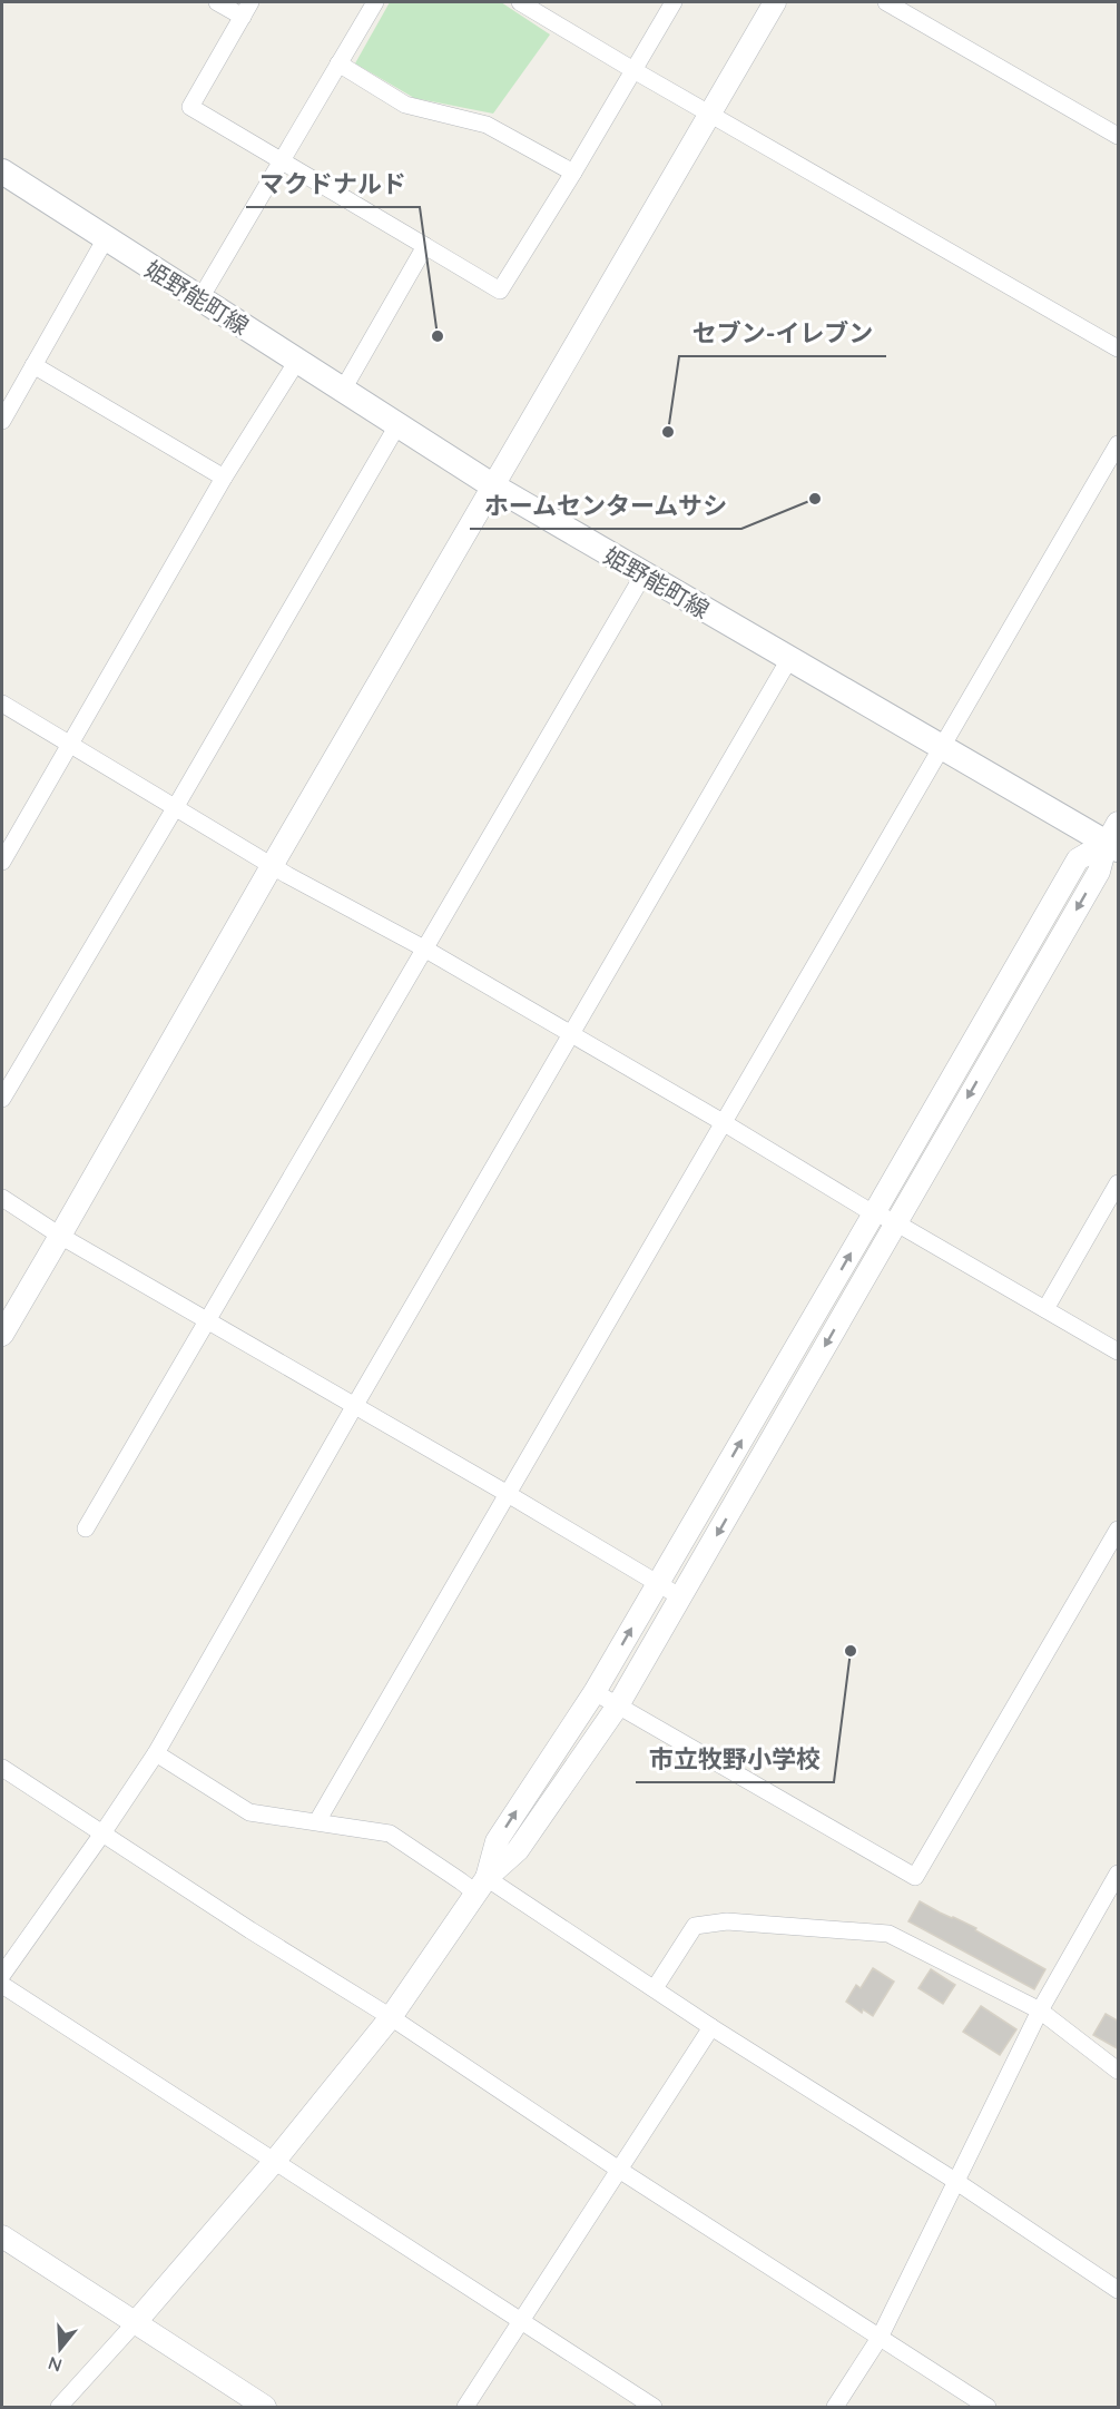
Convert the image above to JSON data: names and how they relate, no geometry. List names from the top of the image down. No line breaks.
{"streets":{"main road":["姫野能町線"]},"places":["マクドナルド","セブン-イレブン","ホームセンタームサシ","市立牧野小学校"],"north":"bottom"}
